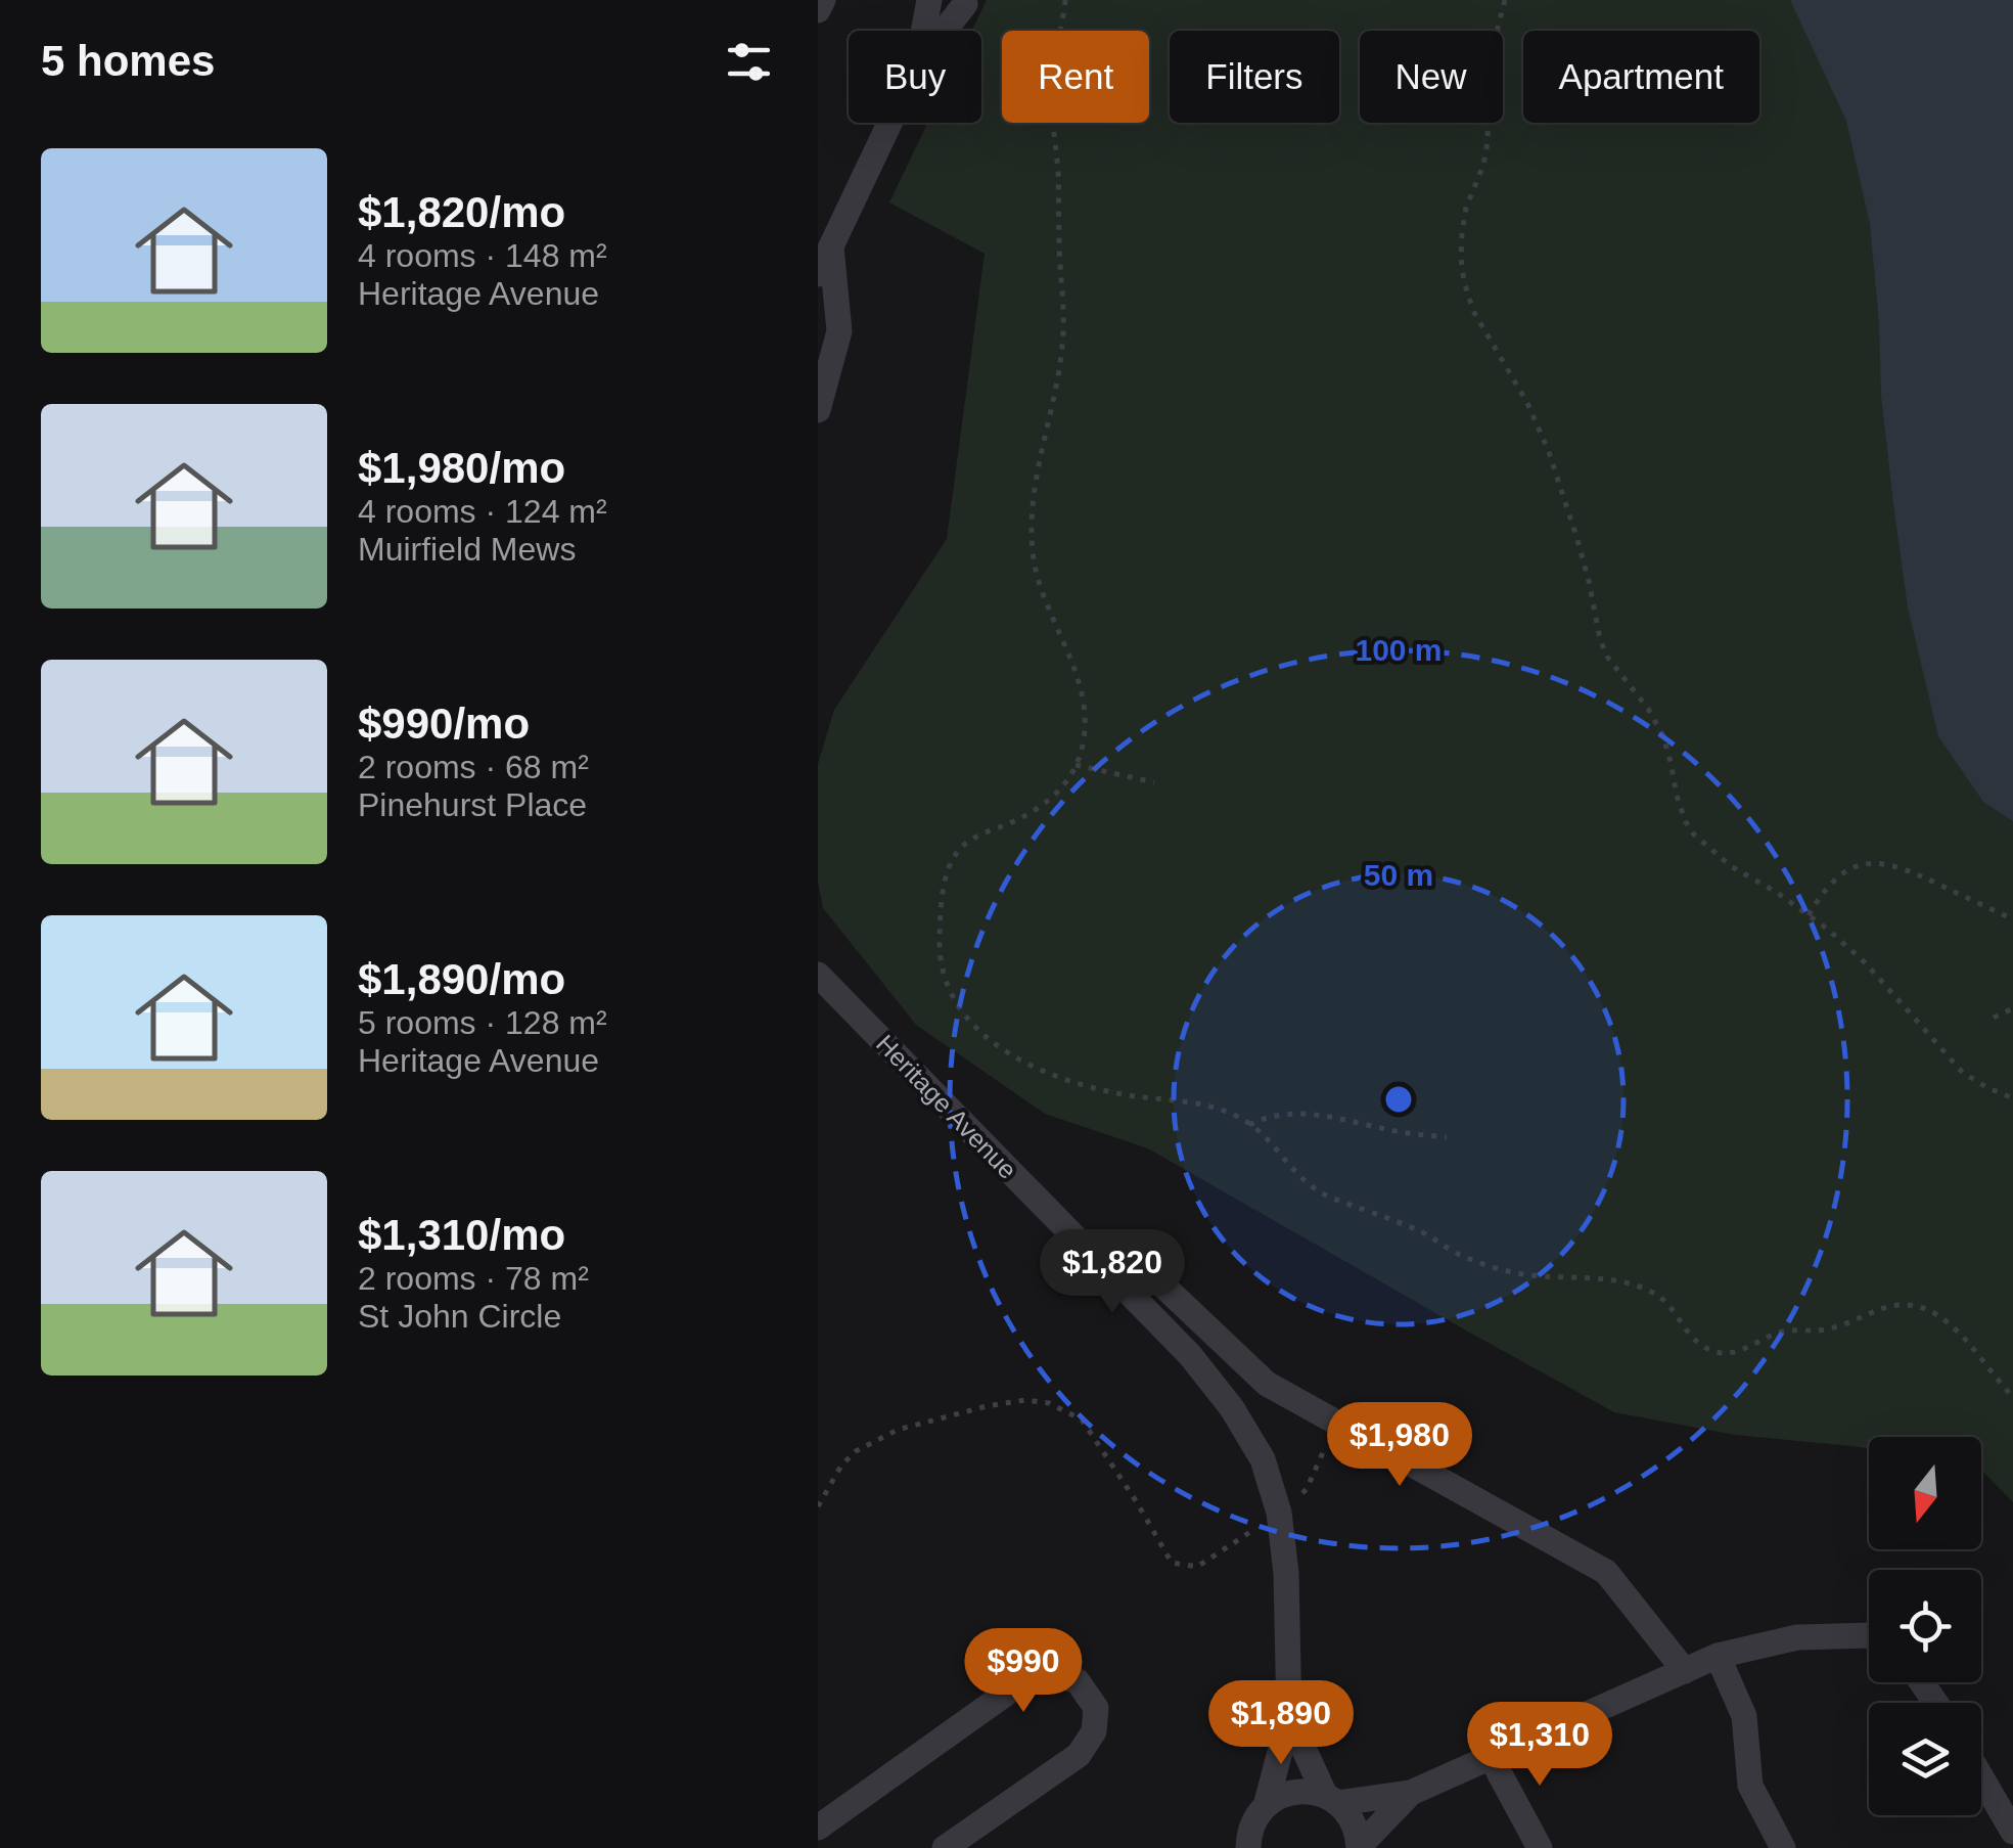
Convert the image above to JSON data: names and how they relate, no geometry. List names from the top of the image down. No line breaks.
{"streets":{"street":["Heritage Avenue"]},"north":"bottom","page":{"heading":"5 homes","chip":["Buy","Rent","Filters","New","Apartment"],"list":[{"name":"$1,820/mo","note":"4 rooms · 148 m² · Heritage Avenue"},{"name":"$1,980/mo","note":"4 rooms · 124 m² · Muirfield Mews"},{"name":"$990/mo","note":"2 rooms · 68 m² · Pinehurst Place"},{"name":"$1,890/mo","note":"5 rooms · 128 m² · Heritage Avenue"},{"name":"$1,310/mo","note":"2 rooms · 78 m² · St John Circle"}],"price":["$1,820","$1,980","$990","$1,890","$1,310"]},"rings":["100 m","50 m"]}
